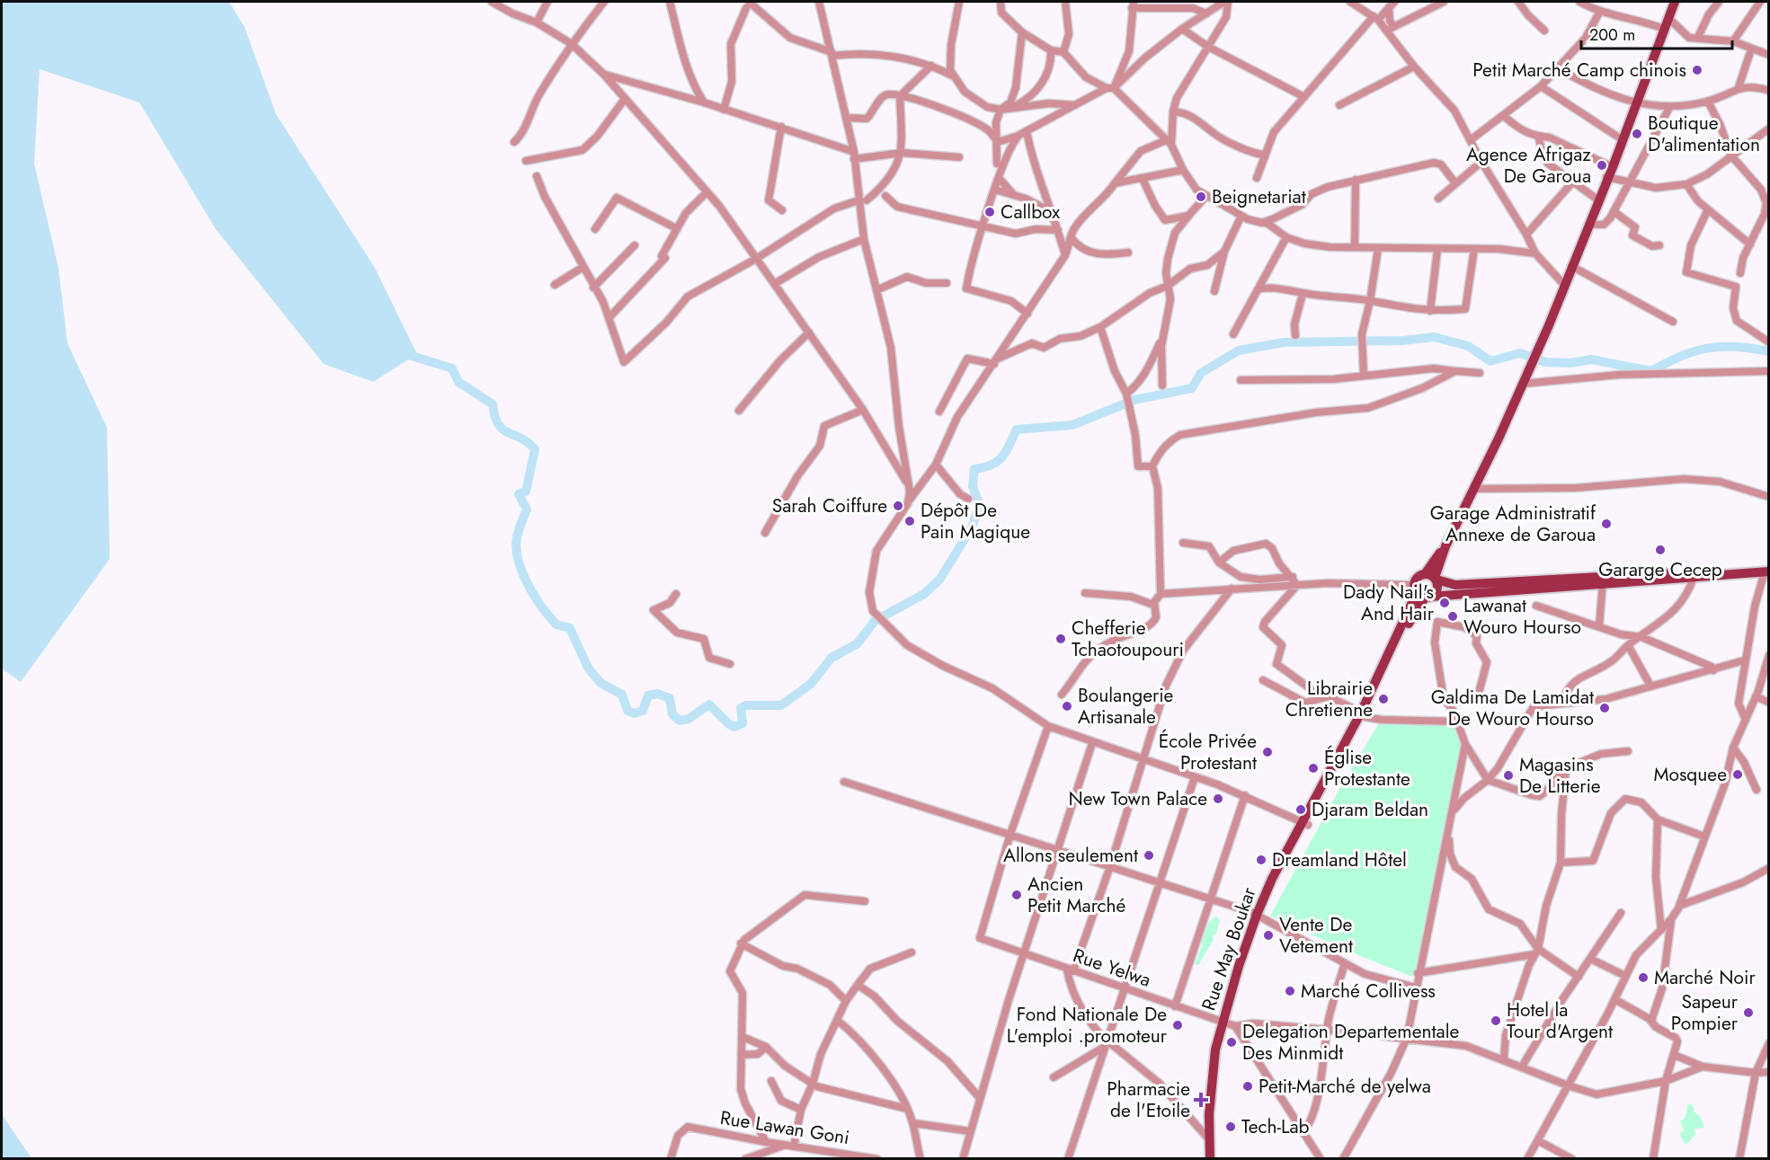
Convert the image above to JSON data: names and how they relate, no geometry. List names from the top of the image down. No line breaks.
{"streets":{"main road":["Rue May Boukar"],"street":["Rue Yelwa","Rue Lawan Goni"]},"crossings":[["Rue May Boukar","Rue Yelwa"]],"places":{"other":["Petit Marché Camp chinois","Boutique D'alimentation","Agence Afrigaz De Garoua","Beignetariat","Callbox","Sarah Coiffure","Dépôt De Pain Magique","Garage Administratif Annexe de Garoua","Gararge Cecep","Dady Nail's And Hair","Lawanat Wouro Hourso","Chefferie Tchaotoupouri","Librairie Chretienne","Boulangerie Artisanale","Galdima De Lamidat De Wouro Hourso","École Privée Protestant","Église Protestante","Mosquee","Magasins De Litterie","New Town Palace","Djaram Beldan","Allons seulement","Dreamland Hôtel","Ancien Petit Marché","Vente De Vetement","Marché Noir","Marché Collivess","Sapeur Pompier","Hotel la Tour d'Argent","Fond Nationale De L'emploi .promoteur","Delegation Departementale Des Minmidt","Petit-Marché de yelwa","Tech-Lab"],"health":["Pharmacie de l'Etoile"]},"scale_bar":"200 m"}
